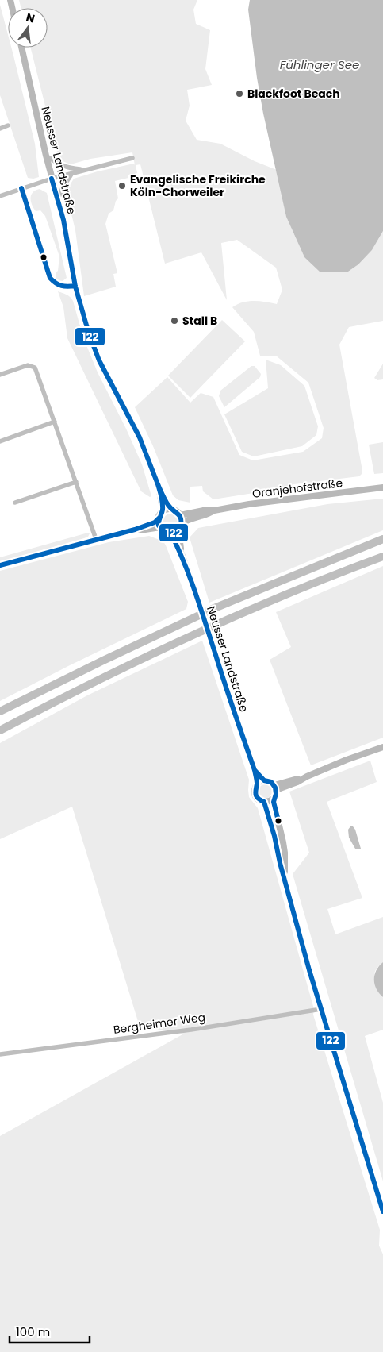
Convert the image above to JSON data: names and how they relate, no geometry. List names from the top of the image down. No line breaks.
{"streets":{"main road":["Neusser Landstraße","Oranjehofstraße"],"street":["Bergheimer Weg"]},"crossings":[["Neusser Landstraße","Oranjehofstraße"],["Neusser Landstraße","Bergheimer Weg"]],"water":["Fühlinger See"],"places":["Blackfoot Beach","Evangelische Freikirche Köln-Chorweiler","Stall B"],"lines":["transit line 122"],"scale_bar":"100 m","north":"top"}
